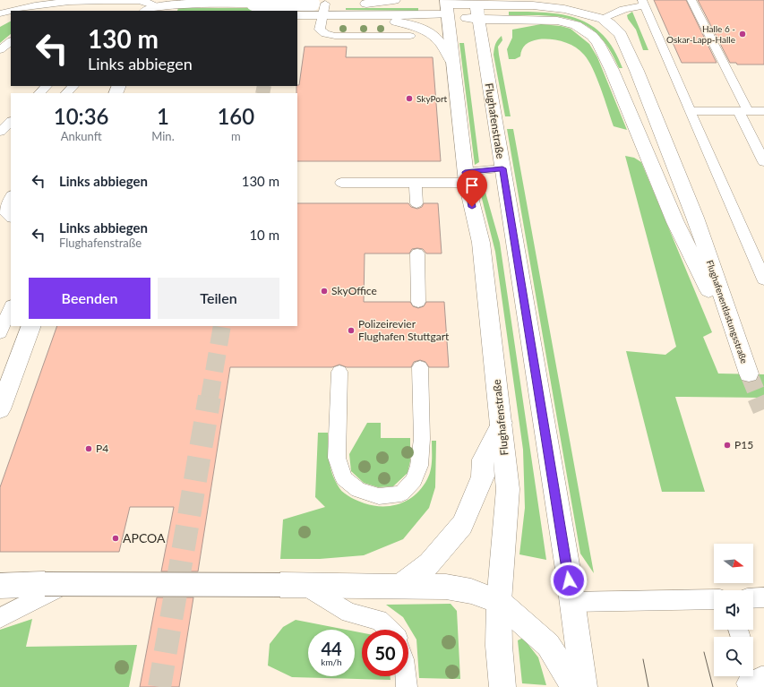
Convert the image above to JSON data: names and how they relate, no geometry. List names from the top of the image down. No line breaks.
{"streets":{"main road":["Flughafenstraße","Flughafenentlastungsstraße"]},"crossings":[["Flughafenstraße","Flughafenentlastungsstraße"]],"places":["Halle 6 - Oskar-Lapp-Halle","SkyPort","SkyOffice","Polizeirevier Flughafen Stuttgart","P15","P4","APCOA"],"north":"right","page":{"turn":["130 m","Links abbiegen"],"eta":["10:36","Ankunft","1","Min.","160","m"],"list":[{"name":"Links abbiegen","value":"130 m"},{"name":"Links abbiegen","note":"Flughafenstraße","value":"10 m"}],"buttons":["Beenden","Teilen"],"speed":"44 km/h","limit":"50"}}
